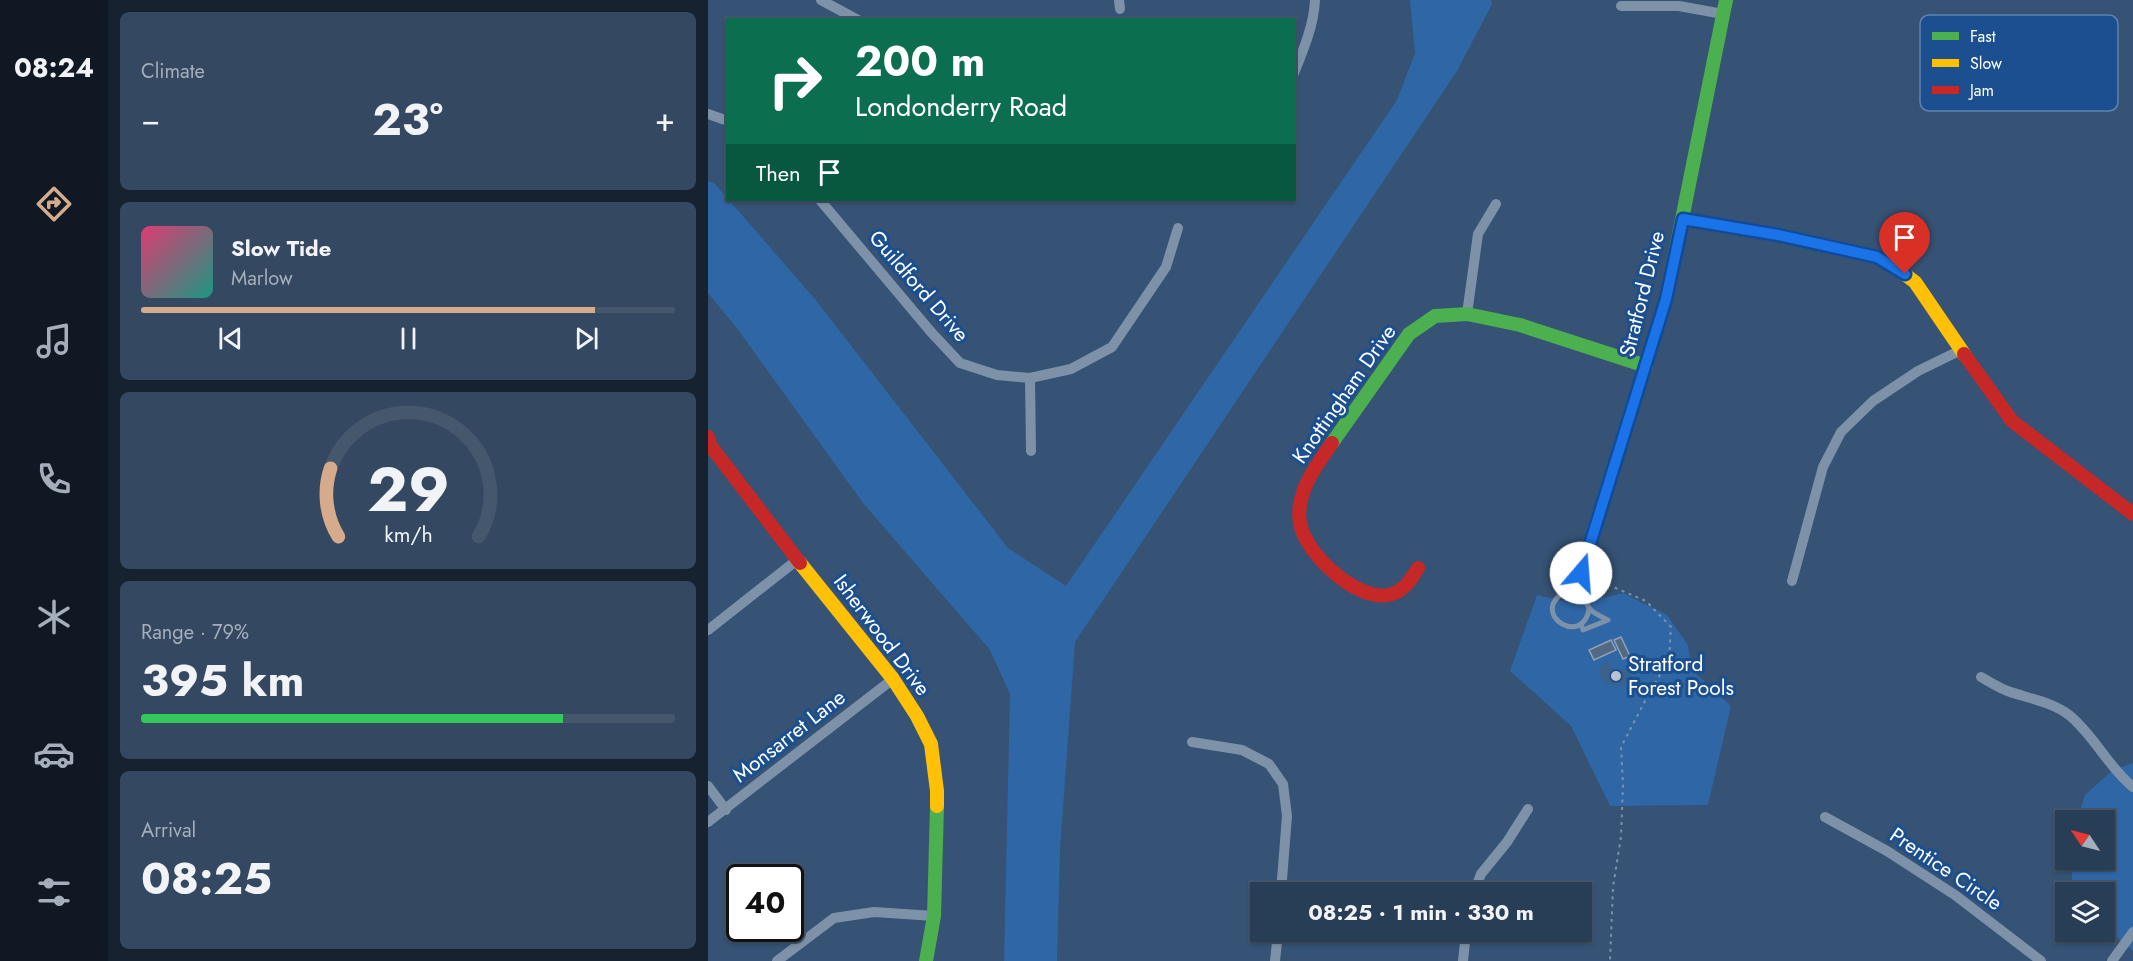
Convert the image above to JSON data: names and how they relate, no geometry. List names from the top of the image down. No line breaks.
{"streets":{"street":["Guildford Drive","Stratford Drive","Knottingham Drive","Isherwood Drive","Monsarret Lane","Prentice Circle"]},"crossings":[["Stratford Drive","Knottingham Drive"],["Isherwood Drive","Monsarret Lane"]],"places":["Stratford Forest Pools"],"legend":["Fast","Slow","Jam"],"north":"top left","page":{"tabs":"08:24","tile":["Climate",["Range · 79%","395 km"],["Arrival","08:25"]],"turn":["200 m","Londonderry Road"],"heat":["−","23°","+"],"then":"Then","song":["Slow Tide","Marlow"],"limit":"40","trip":"08:25 · 1 min · 330 m","gauge":["29","km/h"]}}
